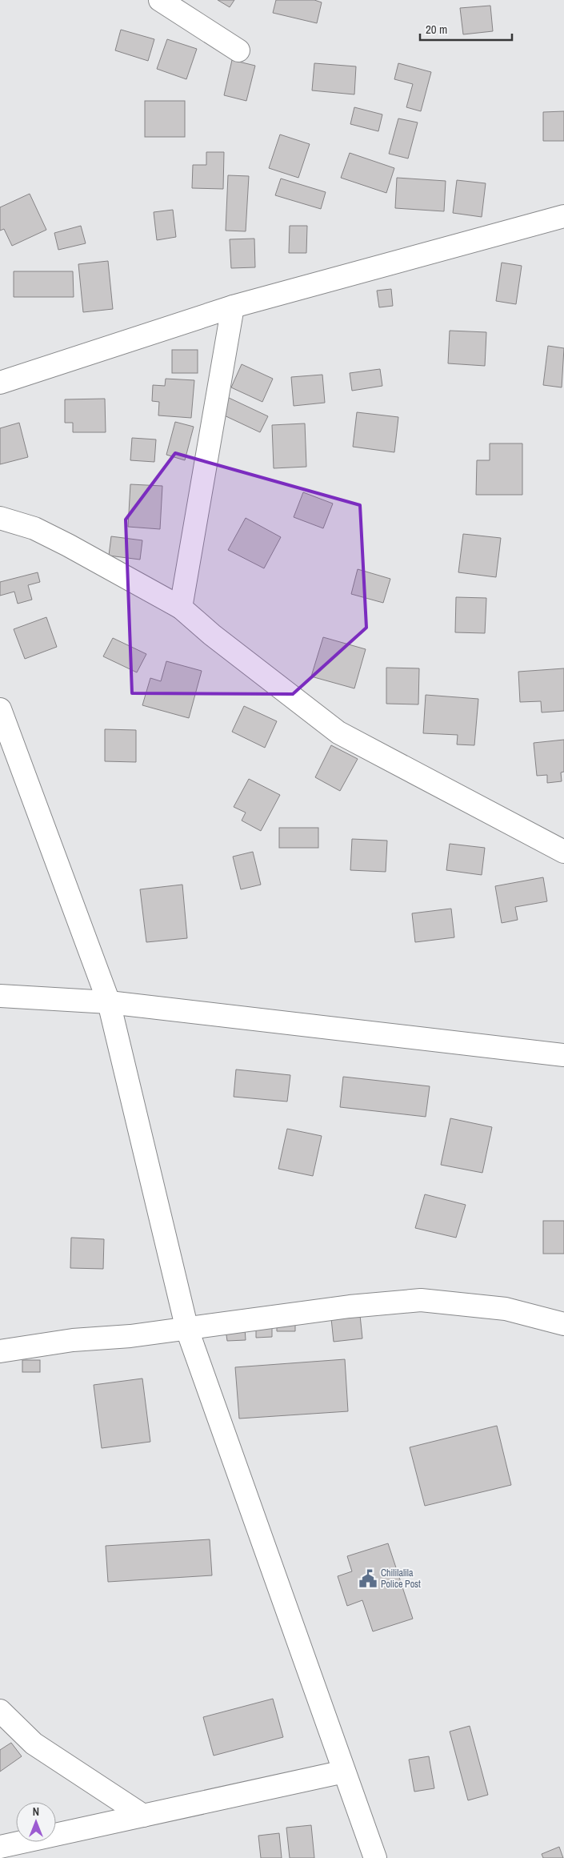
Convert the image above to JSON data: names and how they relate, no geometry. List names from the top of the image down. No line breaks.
{"places":{"public building":["Chililalila Police Post"]},"scale_bar":"20 m","north":"top"}
